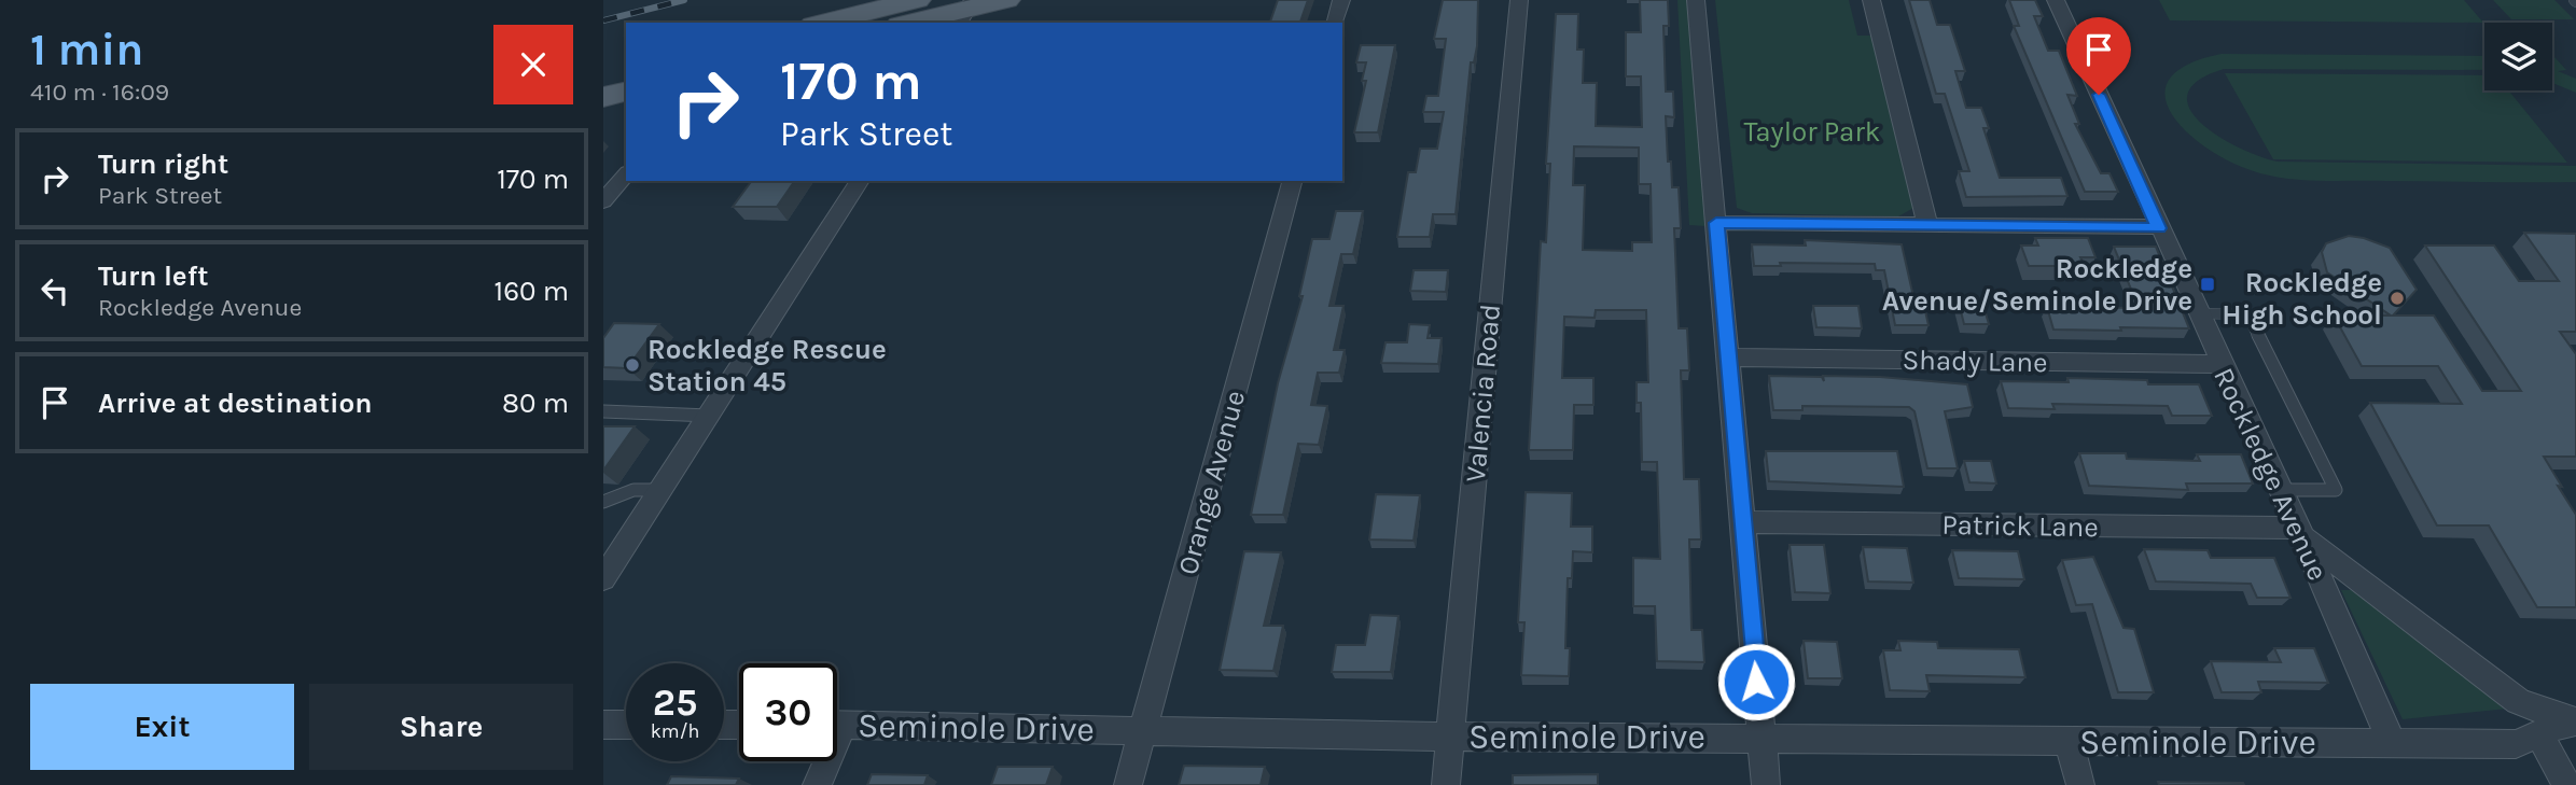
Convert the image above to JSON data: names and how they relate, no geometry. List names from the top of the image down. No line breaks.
{"streets":{"street":["Shady Lane","Valencia Road","Rockledge Avenue","Orange Avenue","Patrick Lane","Seminole Drive"]},"crossings":[["Shady Lane","Rockledge Avenue"],["Valencia Road","Seminole Drive"],["Rockledge Avenue","Patrick Lane"],["Rockledge Avenue","Seminole Drive"],["Orange Avenue","Seminole Drive"]],"parks":["Taylor Park"],"places":{"transit":["Rockledge Avenue/Seminole Drive"],"other":["Rockledge High School","Rockledge Rescue Station 45"]},"page":{"heading":["1 min","410 m · 16:09"],"turn":["170 m","Park Street"],"list":[{"name":"Turn right","note":"Park Street","value":"170 m"},{"name":"Turn left","note":"Rockledge Avenue","value":"160 m"},{"name":"Arrive at destination","value":"80 m"}],"speed":"25 km/h","limit":"30","buttons":["Exit","Share"]}}
